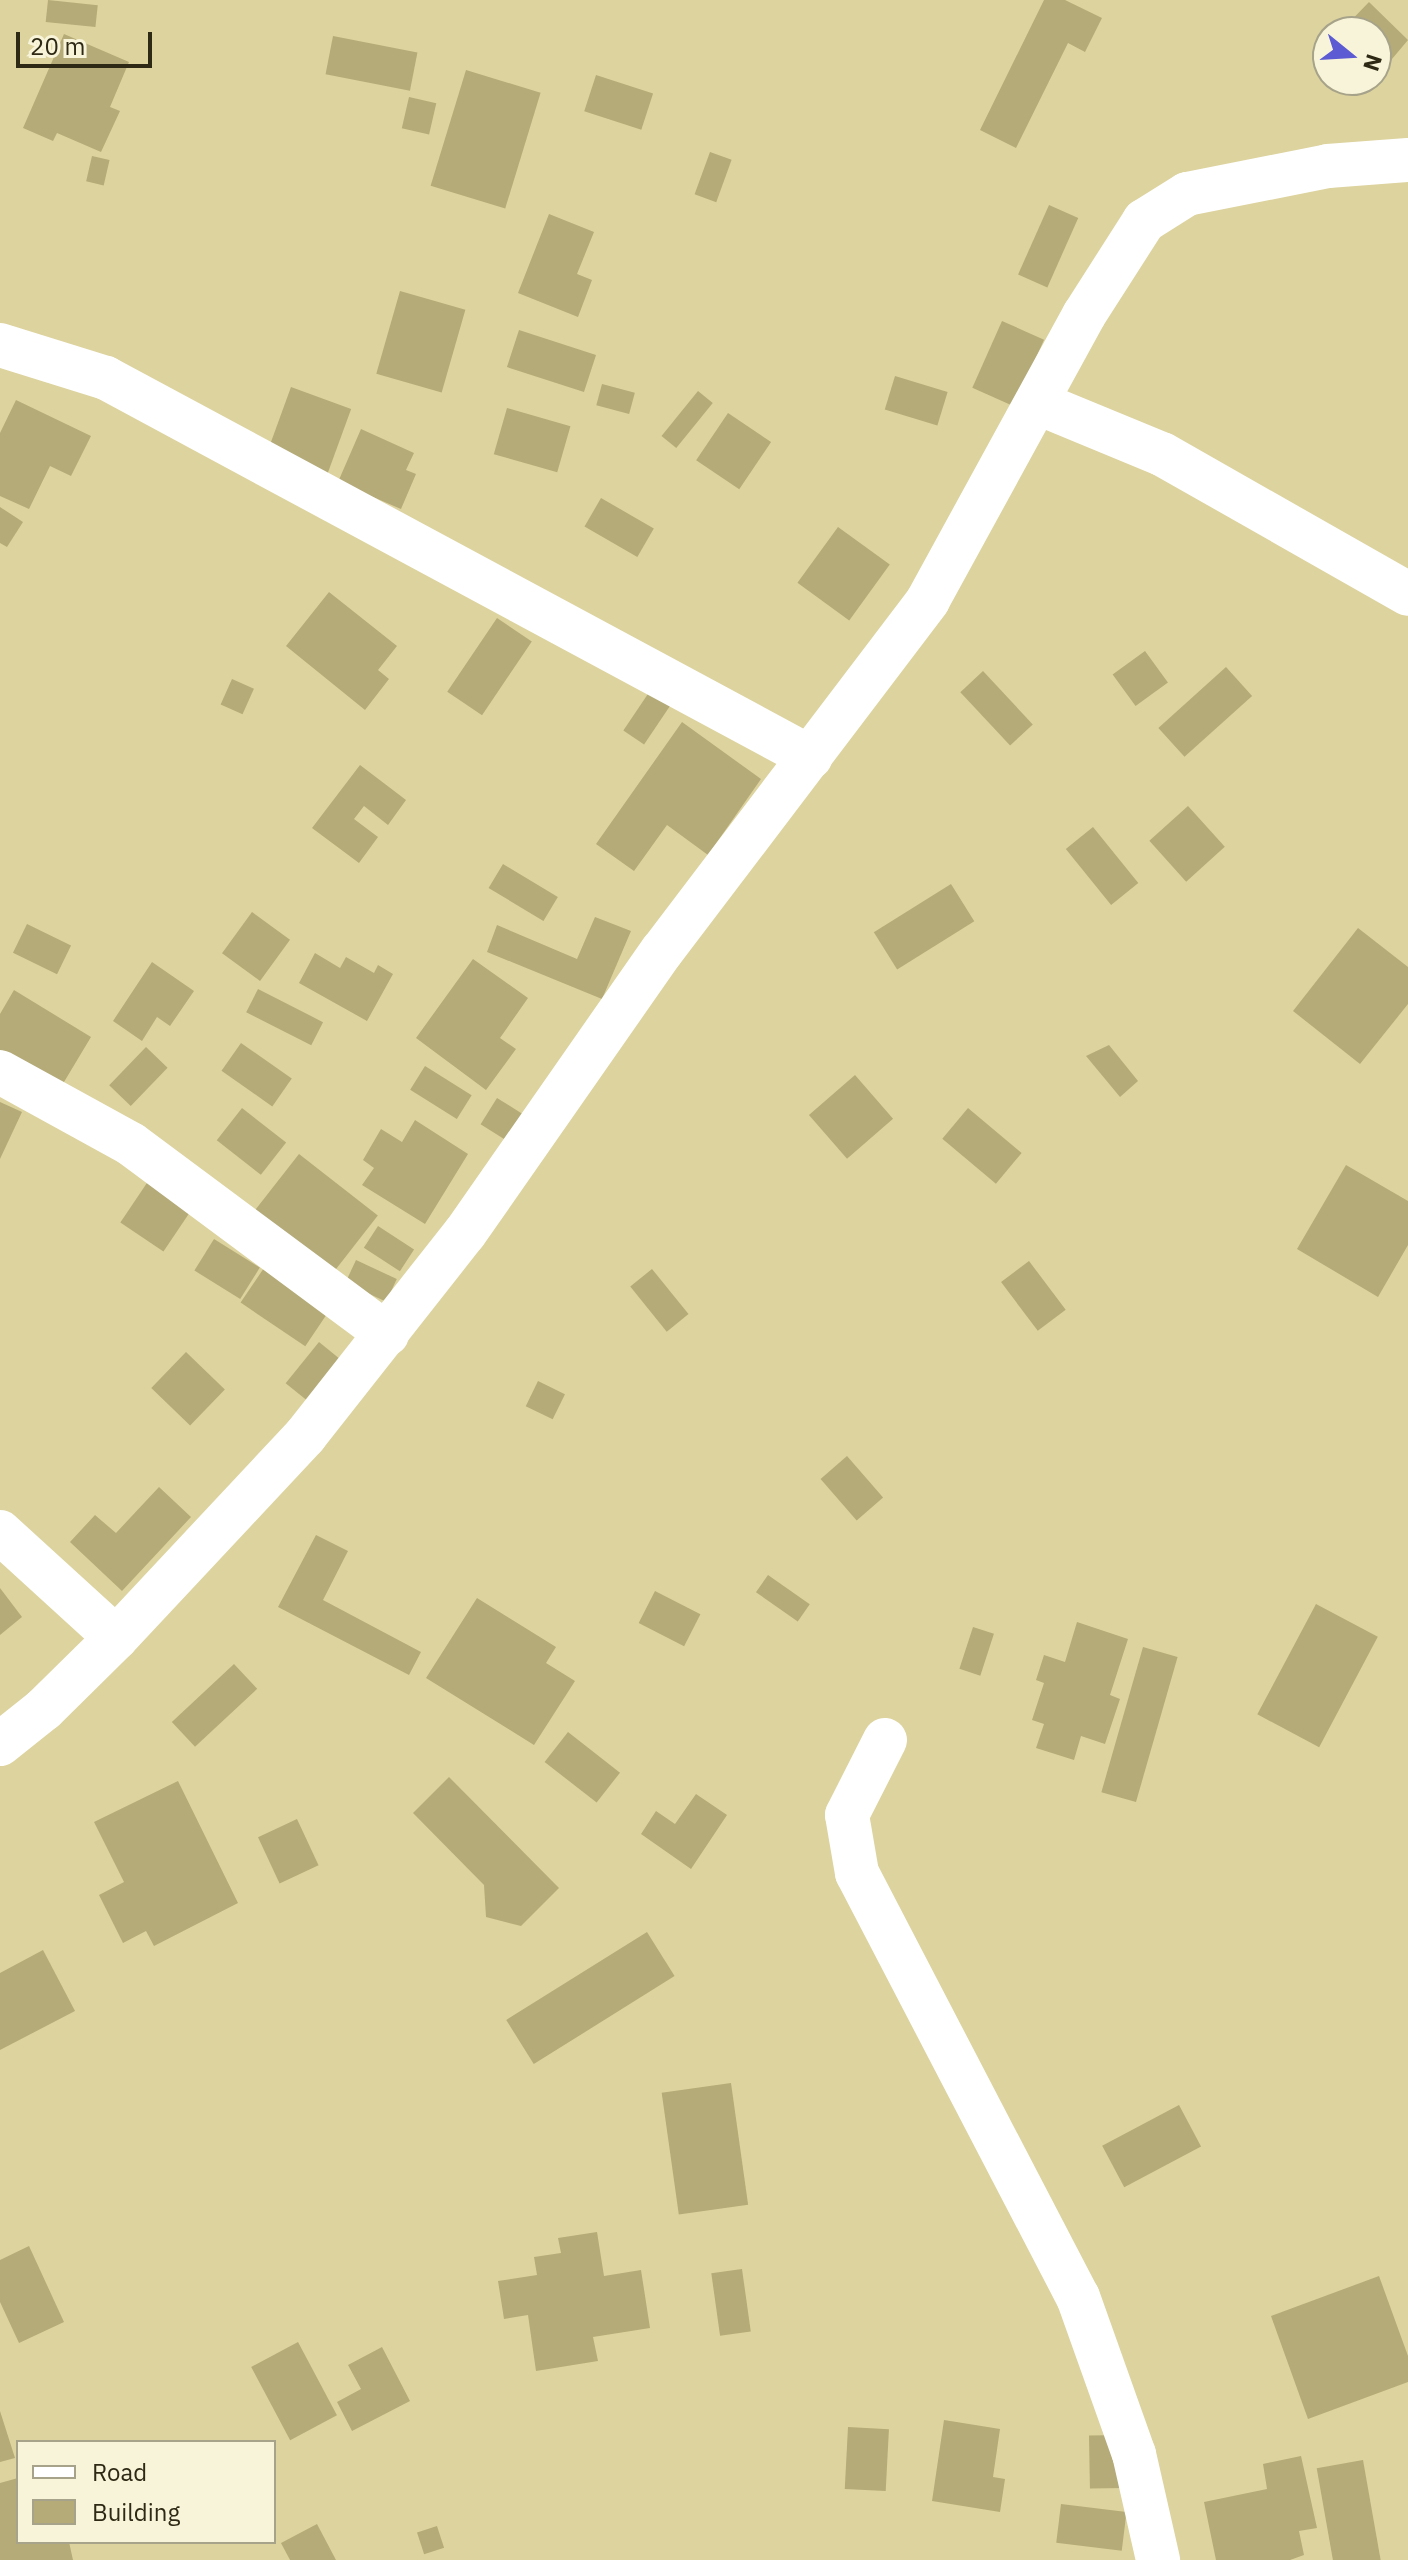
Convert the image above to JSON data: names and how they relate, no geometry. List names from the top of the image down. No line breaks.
{"legend":["Road","Building"],"scale_bar":"20 m","north":"right"}
